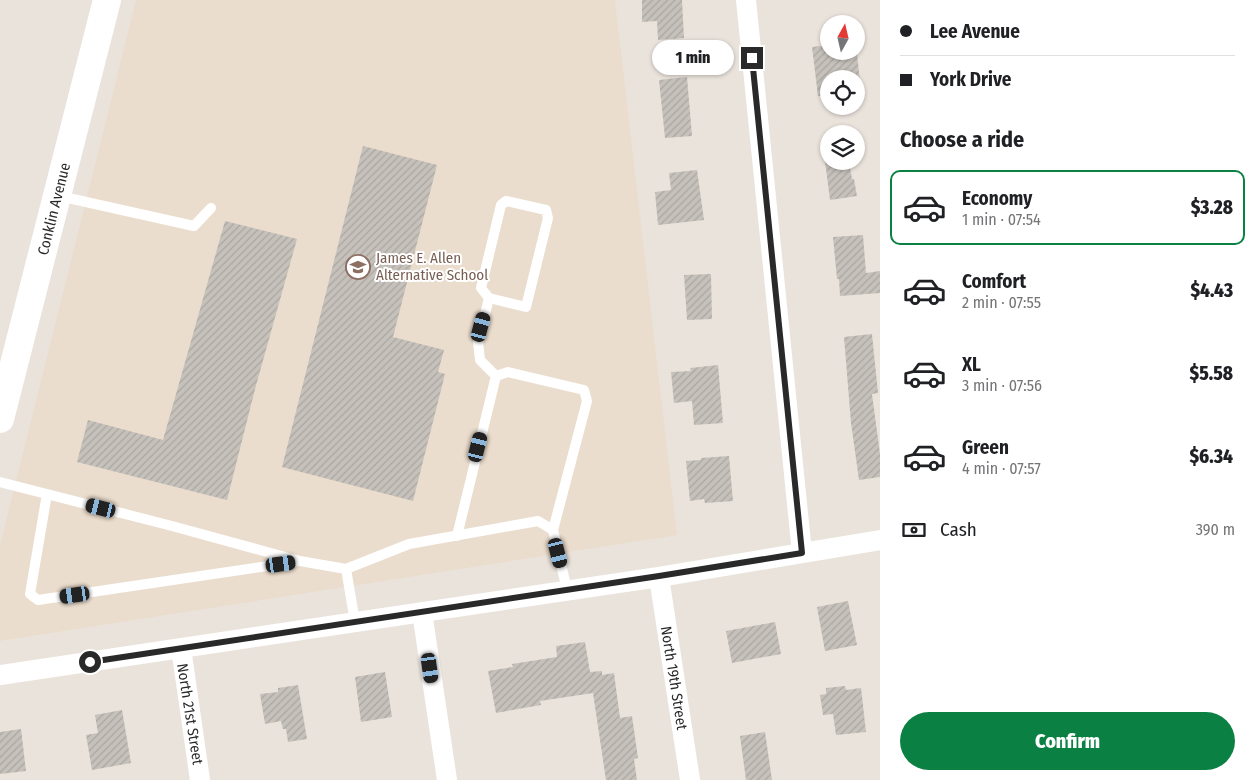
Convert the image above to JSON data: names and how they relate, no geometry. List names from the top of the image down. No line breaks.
{"streets":{"street":["Conklin Avenue","North 19th Street","North 21st Street"]},"places":{"school or university":["James E. Allen Alternative School"]},"north":"top","page":{"banner":["Lee Avenue","York Drive"],"bubble":"1 min","heading":"Choose a ride","list":[{"name":"Economy","note":"1 min · 07:54","value":"$3.28"},{"name":"Comfort","note":"2 min · 07:55","value":"$4.43"},{"name":"XL","note":"3 min · 07:56","value":"$5.58"},{"name":"Green","note":"4 min · 07:57","value":"$6.34"}],"pay":["Cash","390 m"],"buttons":"Confirm"}}
